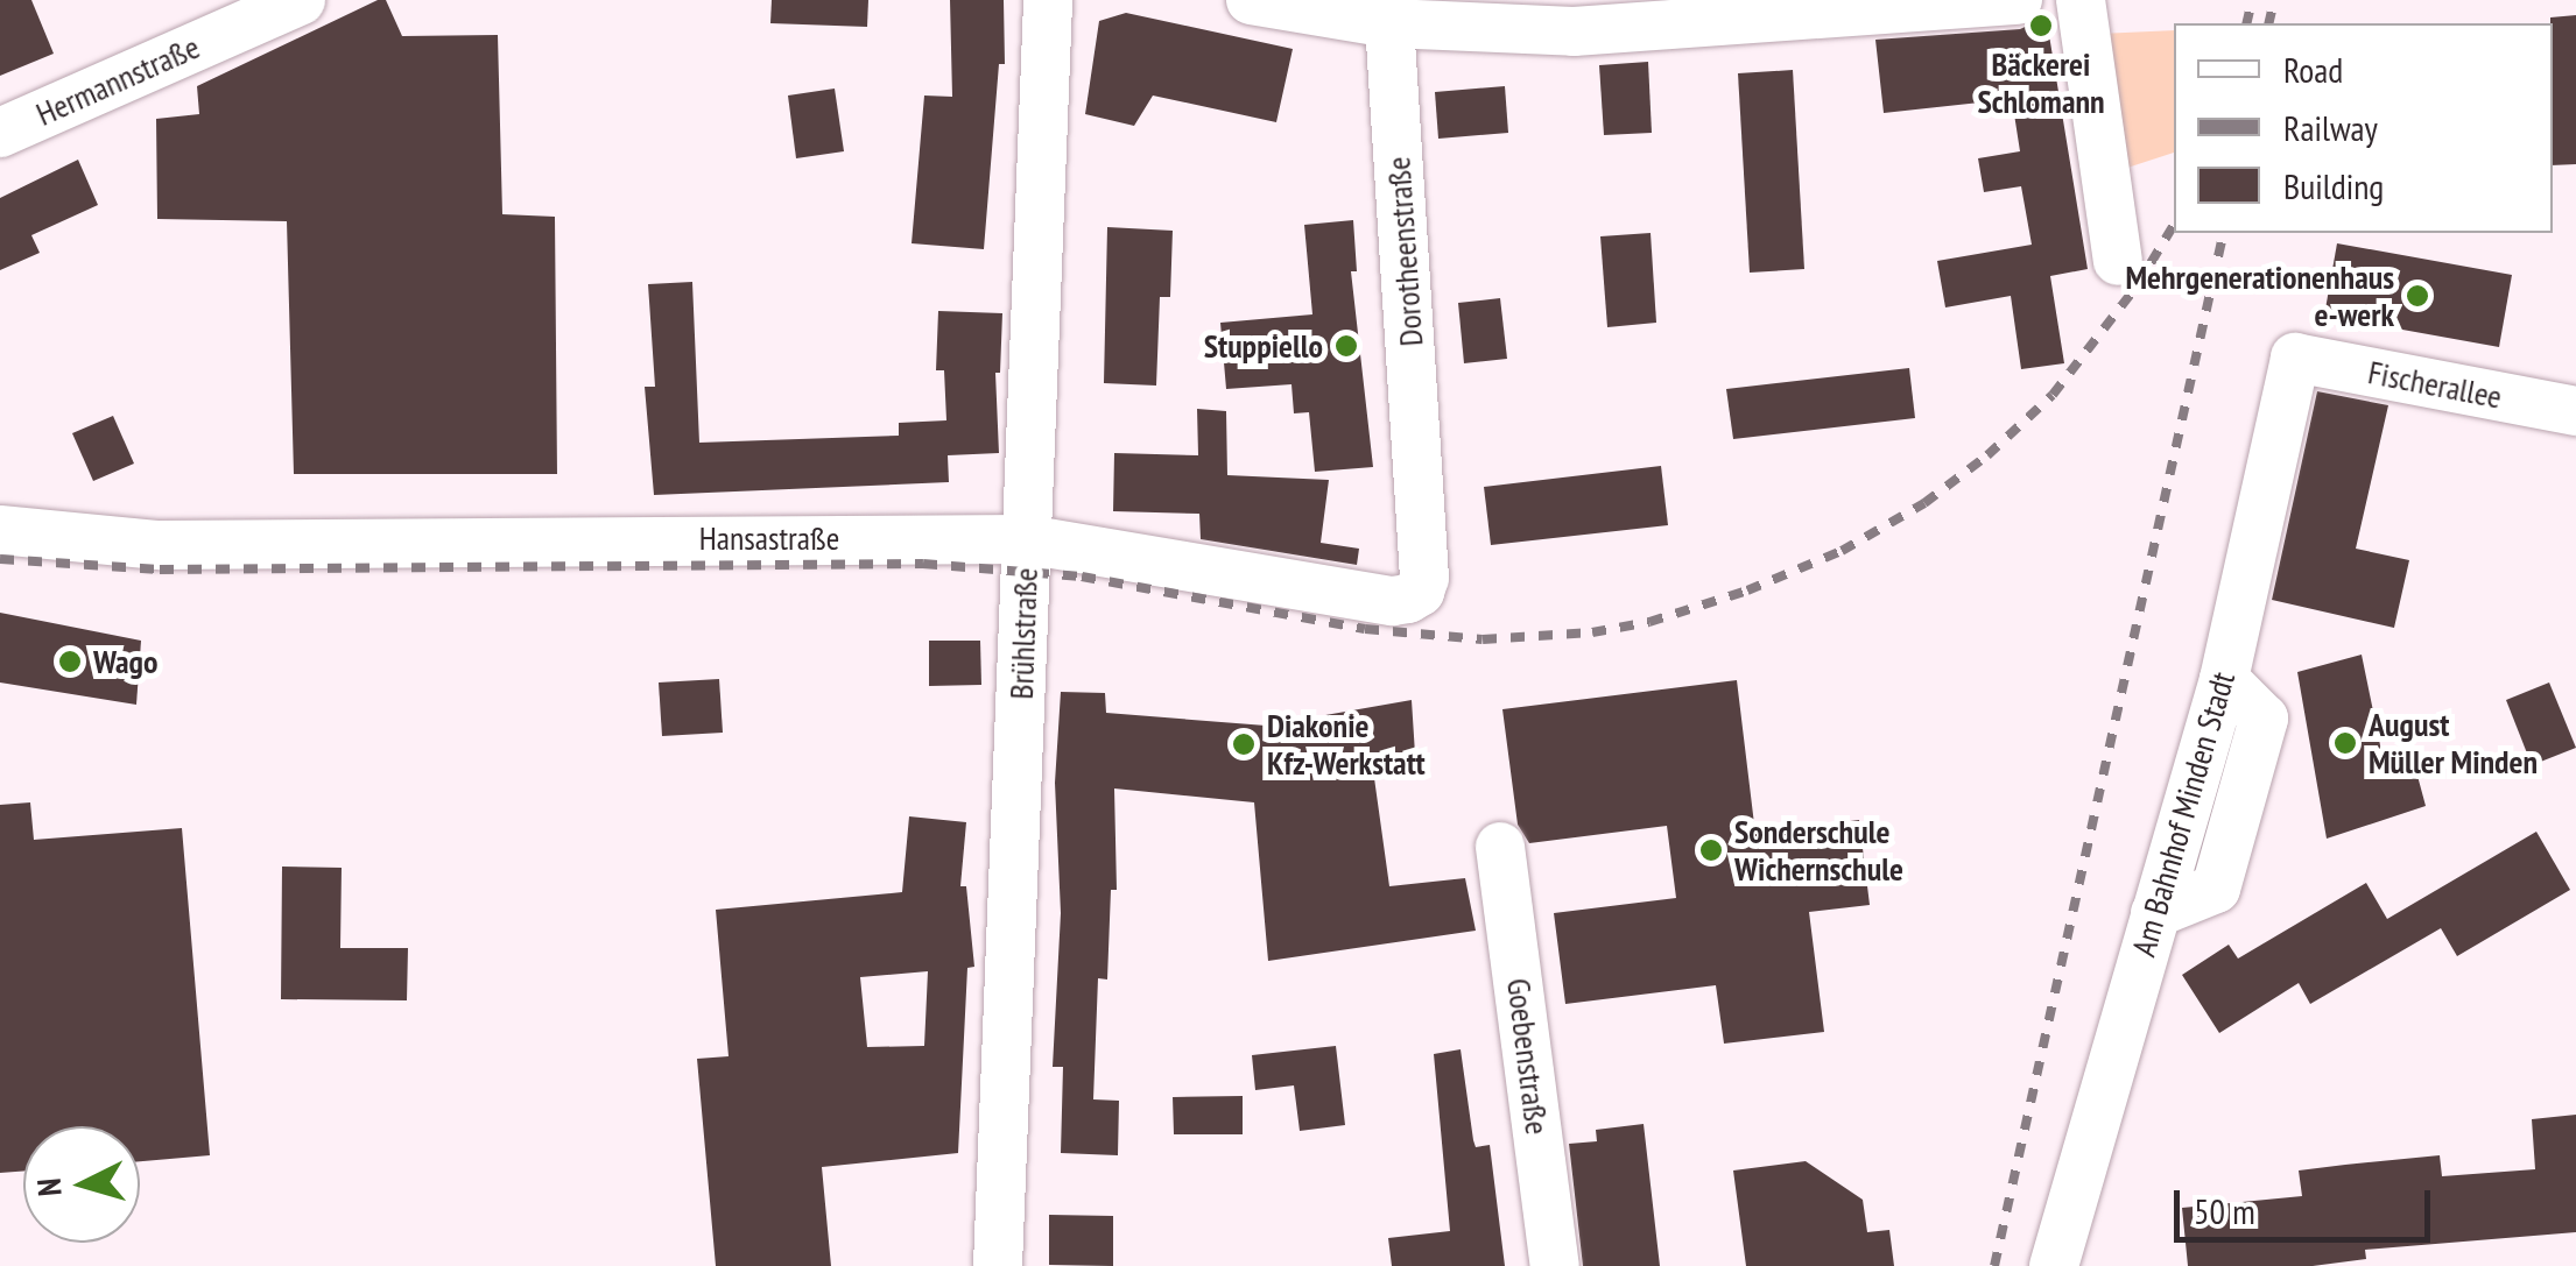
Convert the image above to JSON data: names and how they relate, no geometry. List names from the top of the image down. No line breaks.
{"streets":{"street":["Hermannstraße","Dorotheenstraße","Fischerallee","Hansastraße","Brühlstraße","Am Bahnhof Minden Stadt","Goebenstraße"]},"crossings":[["Dorotheenstraße","Hansastraße"],["Fischerallee","Am Bahnhof Minden Stadt"],["Hansastraße","Brühlstraße"]],"places":["Bäckerei Schlomann","Mehrgenerationenhaus e-werk","Stuppiello","Wago","August Müller Minden","Diakonie Kfz-Werkstatt","Sonderschule Wichernschule"],"legend":["Road","Railway","Building"],"scale_bar":"50 m","north":"left"}
